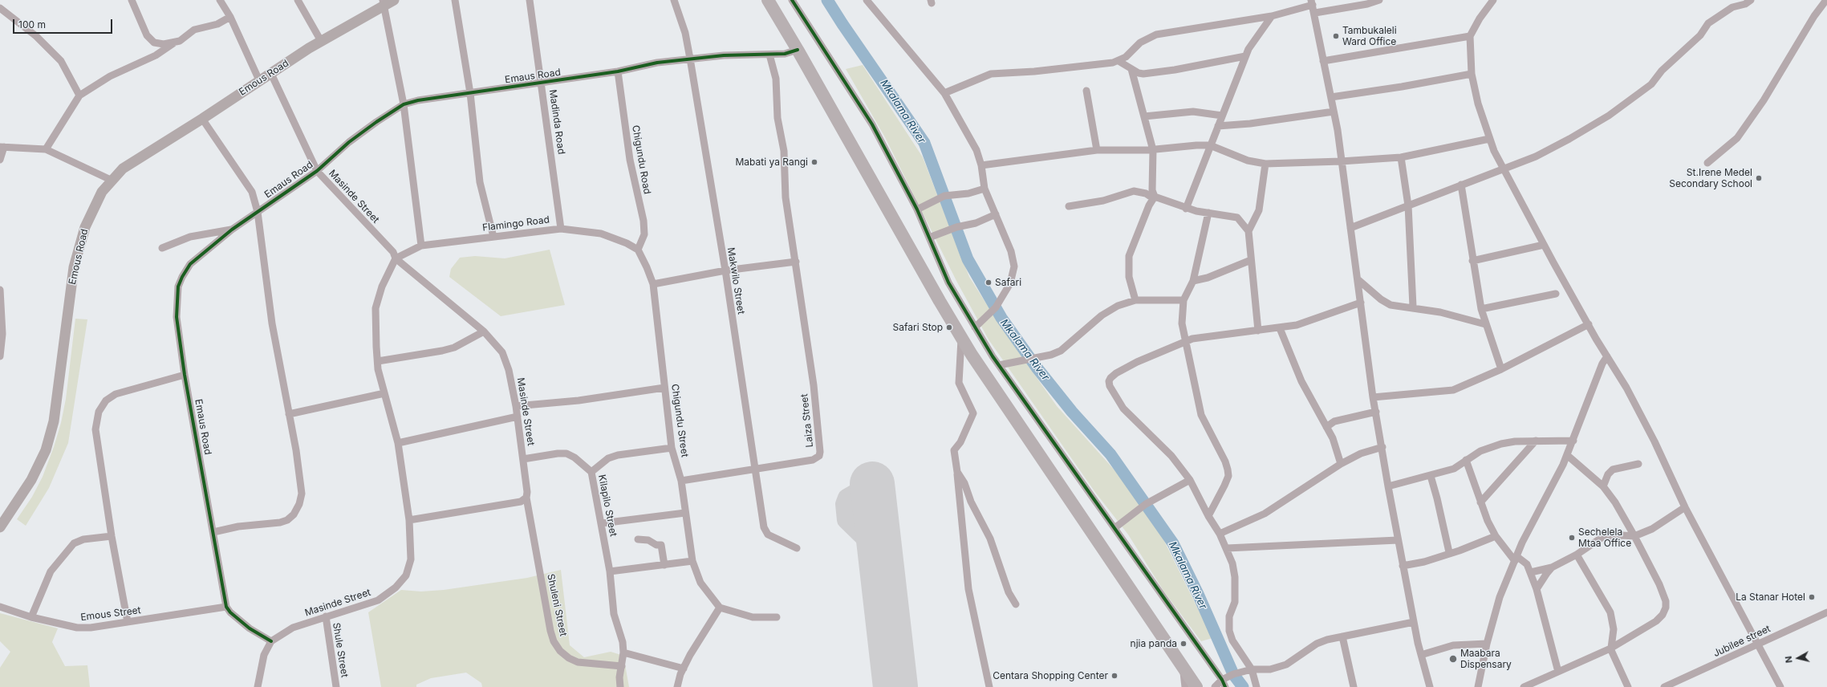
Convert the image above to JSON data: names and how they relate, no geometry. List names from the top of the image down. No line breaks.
{"streets":{"street":["Emaus Road","Emous Road","Madinda Road","Chigundu Road","Masinde Street","Flamingo Road","Makwilo Street","Chigundu Street","Laiza Street","Kilapilo Street","Shuleni Street","Emous Street","Jubilee street","Shule Street"]},"crossings":[["Emaus Road","Madinda Road"],["Emaus Road","Chigundu Road"],["Emaus Road","Masinde Street"],["Emaus Road","Makwilo Street"],["Emaus Road","Laiza Street"],["Emaus Road","Emous Street"],["Emous Road","Masinde Street"],["Madinda Road","Flamingo Road"],["Chigundu Road","Flamingo Road"],["Chigundu Road","Chigundu Street"],["Masinde Street","Flamingo Road"],["Masinde Street","Shuleni Street"],["Masinde Street","Shule Street"],["Flamingo Road","Chigundu Street"],["Makwilo Street","Laiza Street"],["Chigundu Street","Laiza Street"],["Chigundu Street","Kilapilo Street"],["Kilapilo Street","Shuleni Street"]],"water":["Mkalama River"],"places":["Tambukaleli Ward Office","Mabati ya Rangi","St.Irene Medel Secondary School","Safari","Safari Stop","Sechelela Mtaa Office","La Stanar Hotel","njia panda","Maabara Dispensary","Centara Shopping Center"],"scale_bar":"100 m","north":"left"}
